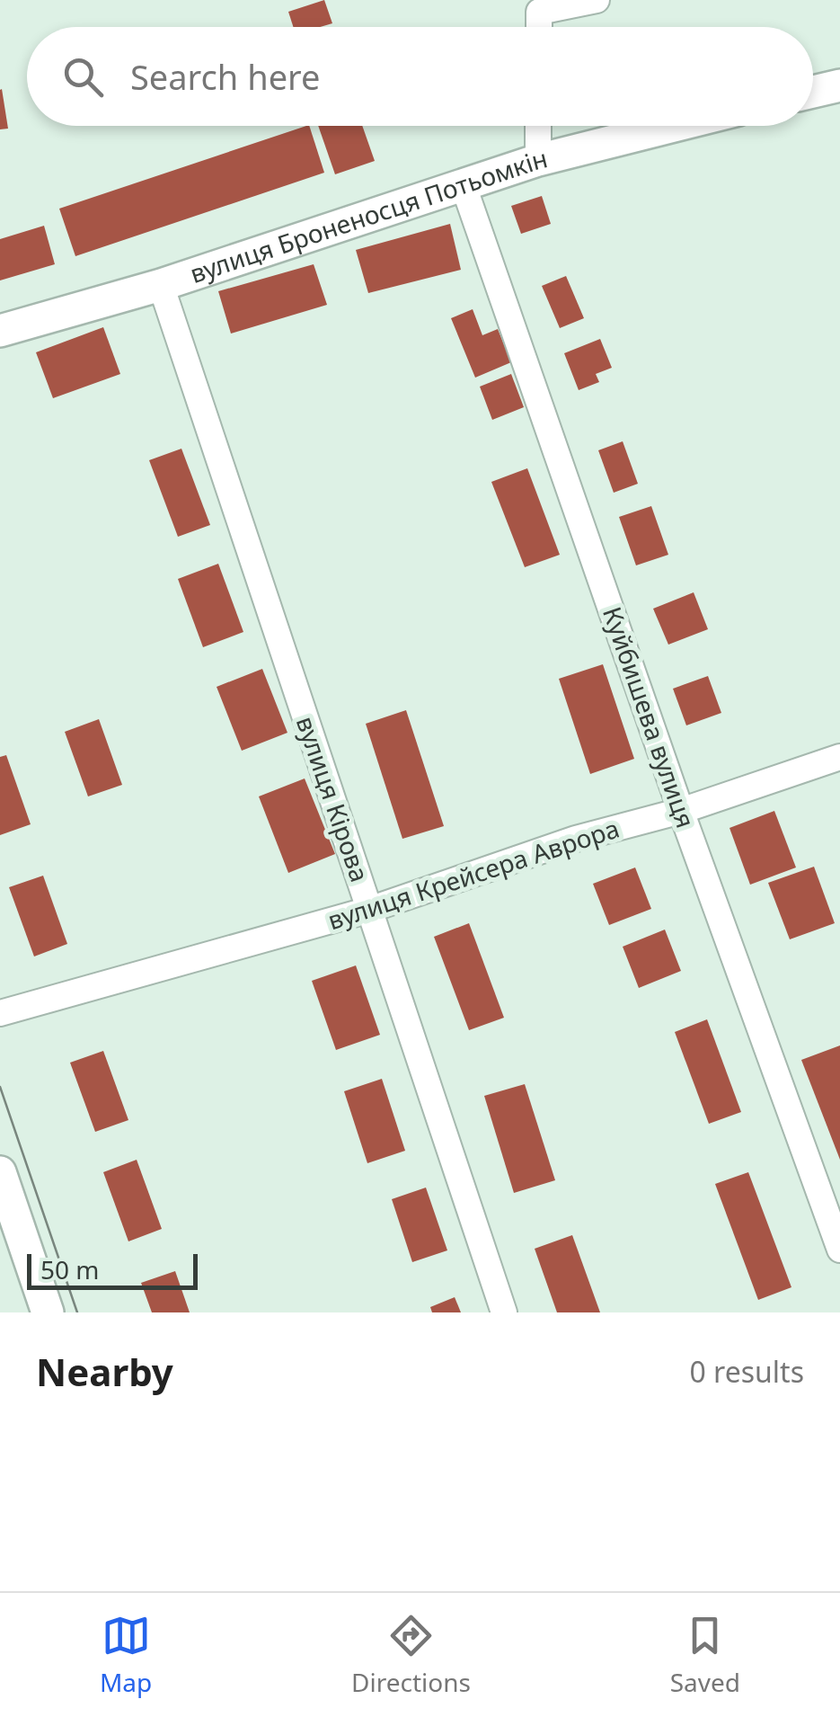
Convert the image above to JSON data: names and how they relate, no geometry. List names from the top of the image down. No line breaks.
{"streets":{"street":["вулиця Броненосця Потьомкін","Куйбишева вулиця","вулиця Кірова","вулиця Крейсера Аврора"]},"crossings":[["вулиця Броненосця Потьомкін","Куйбишева вулиця"],["вулиця Броненосця Потьомкін","вулиця Кірова"],["Куйбишева вулиця","вулиця Крейсера Аврора"],["вулиця Кірова","вулиця Крейсера Аврора"]],"scale_bar":"50 m","page":{"search":"Search here","scale":"50 m","heading":["Nearby","0 results"],"nav":["Map","Directions","Saved"]}}
